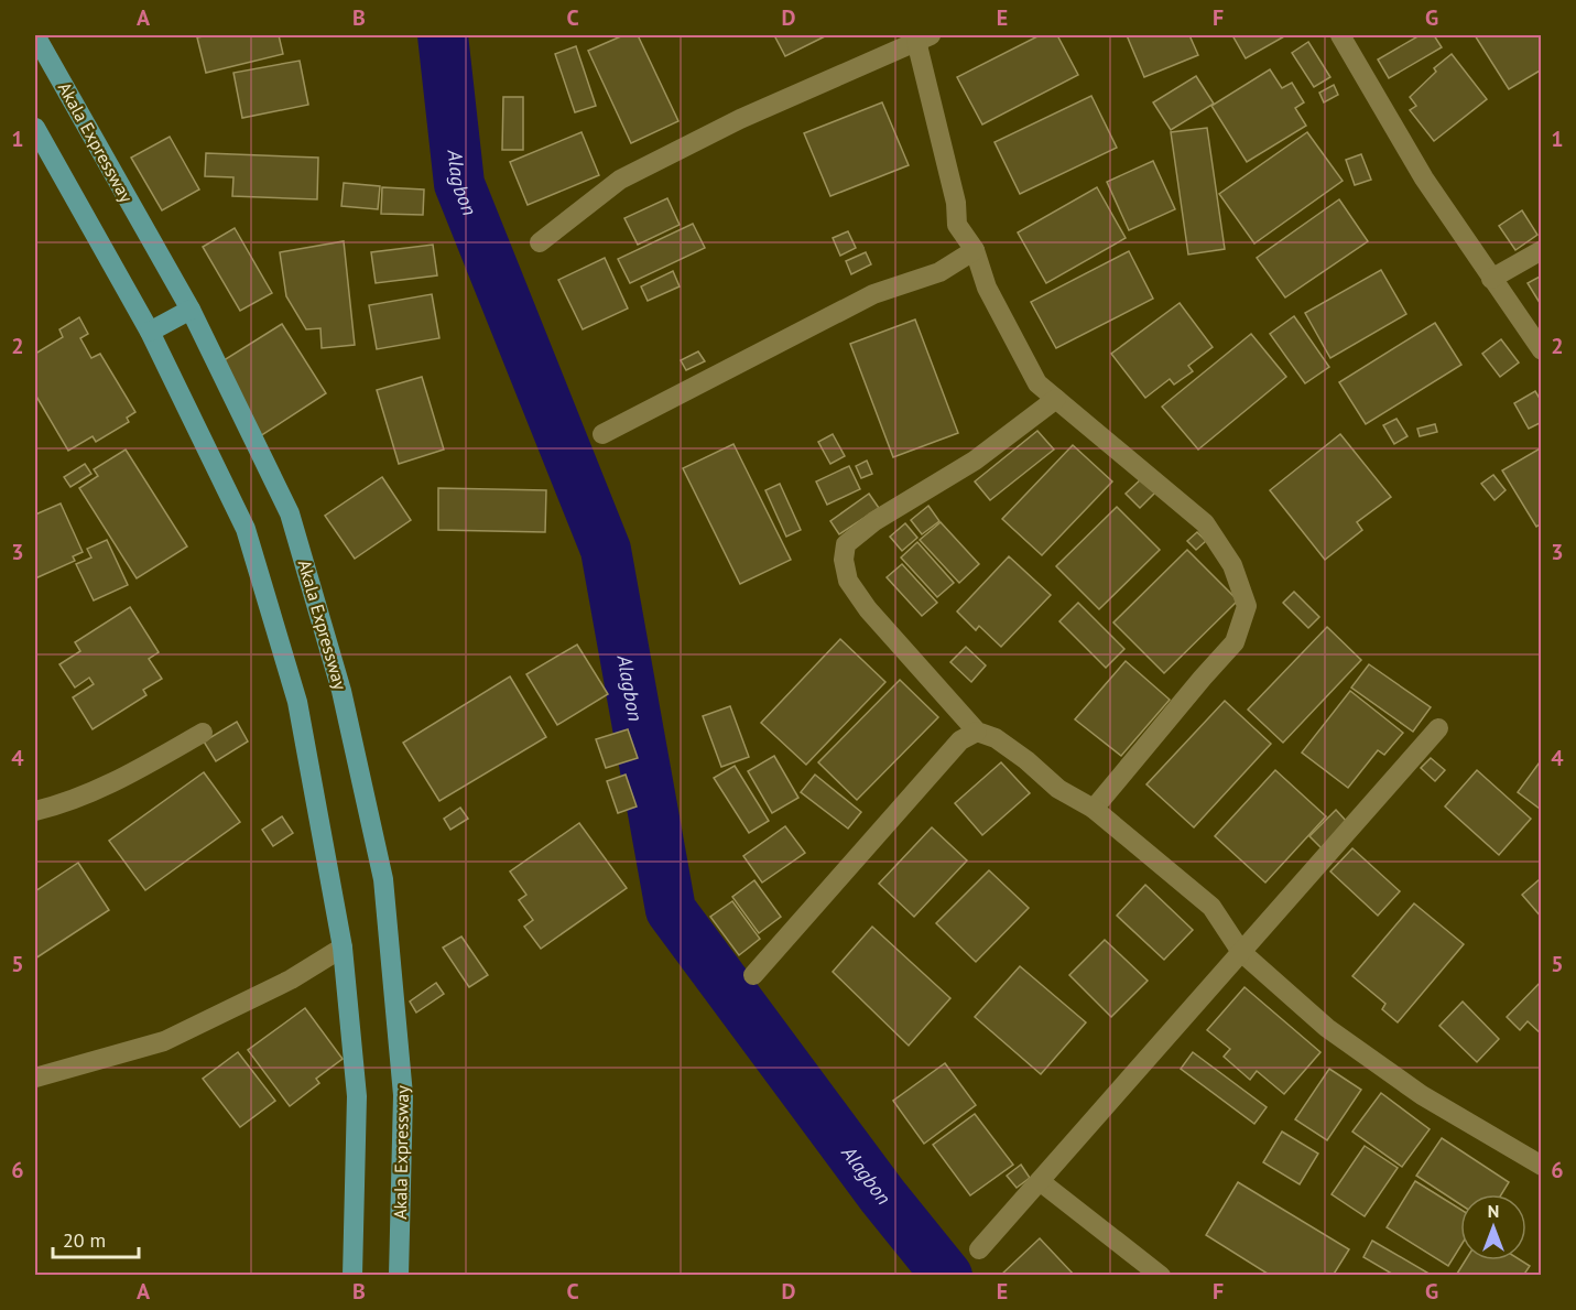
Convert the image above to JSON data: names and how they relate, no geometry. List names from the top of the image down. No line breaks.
{"streets":{"main road":["Akala Expressway"]},"water":["Alagbon"],"scale_bar":"20 m","north":"top","grid":{"columns":["A","B","C","D","E","F","G"],"rows":["1","2","3","4","5","6"]}}
